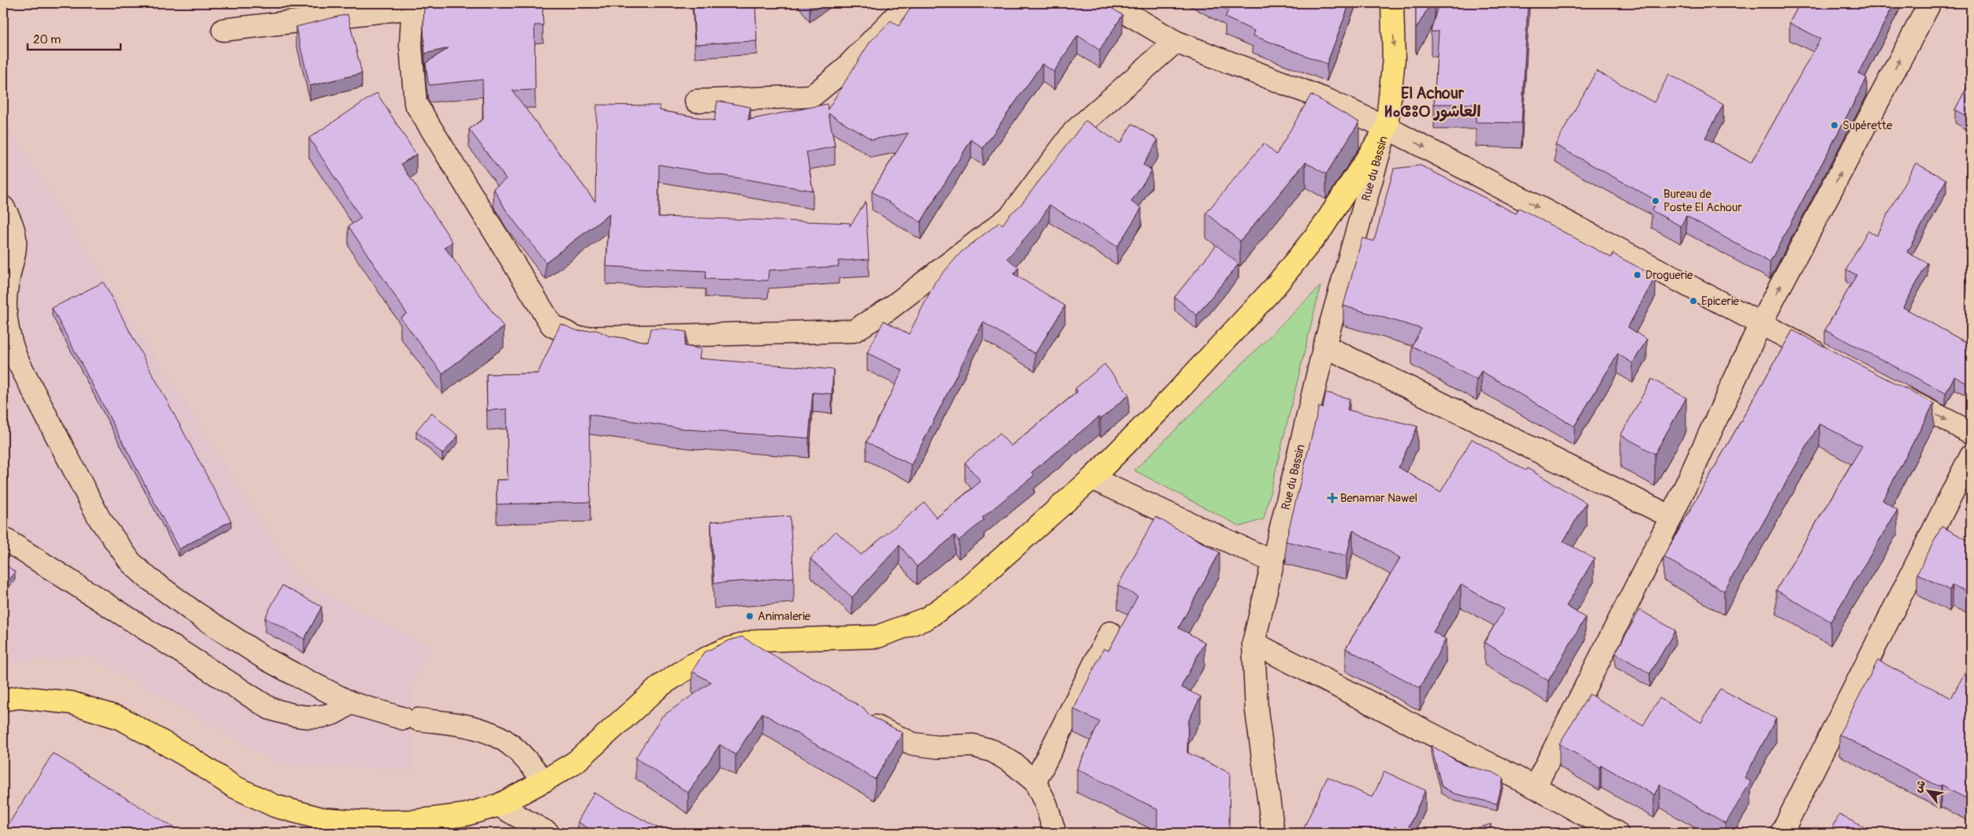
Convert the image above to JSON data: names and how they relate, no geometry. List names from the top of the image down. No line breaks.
{"streets":{"street":["Rue du Bassin"]},"districts":["El Achour ⵍⴰⵛⵓⵔ العاشور"],"places":{"other":["Supérette","Bureau de Poste El Achour","Droguerie","Epicerie","Animalerie"],"health":["Benamar Nawel"]},"scale_bar":"20 m","north":"top left"}
